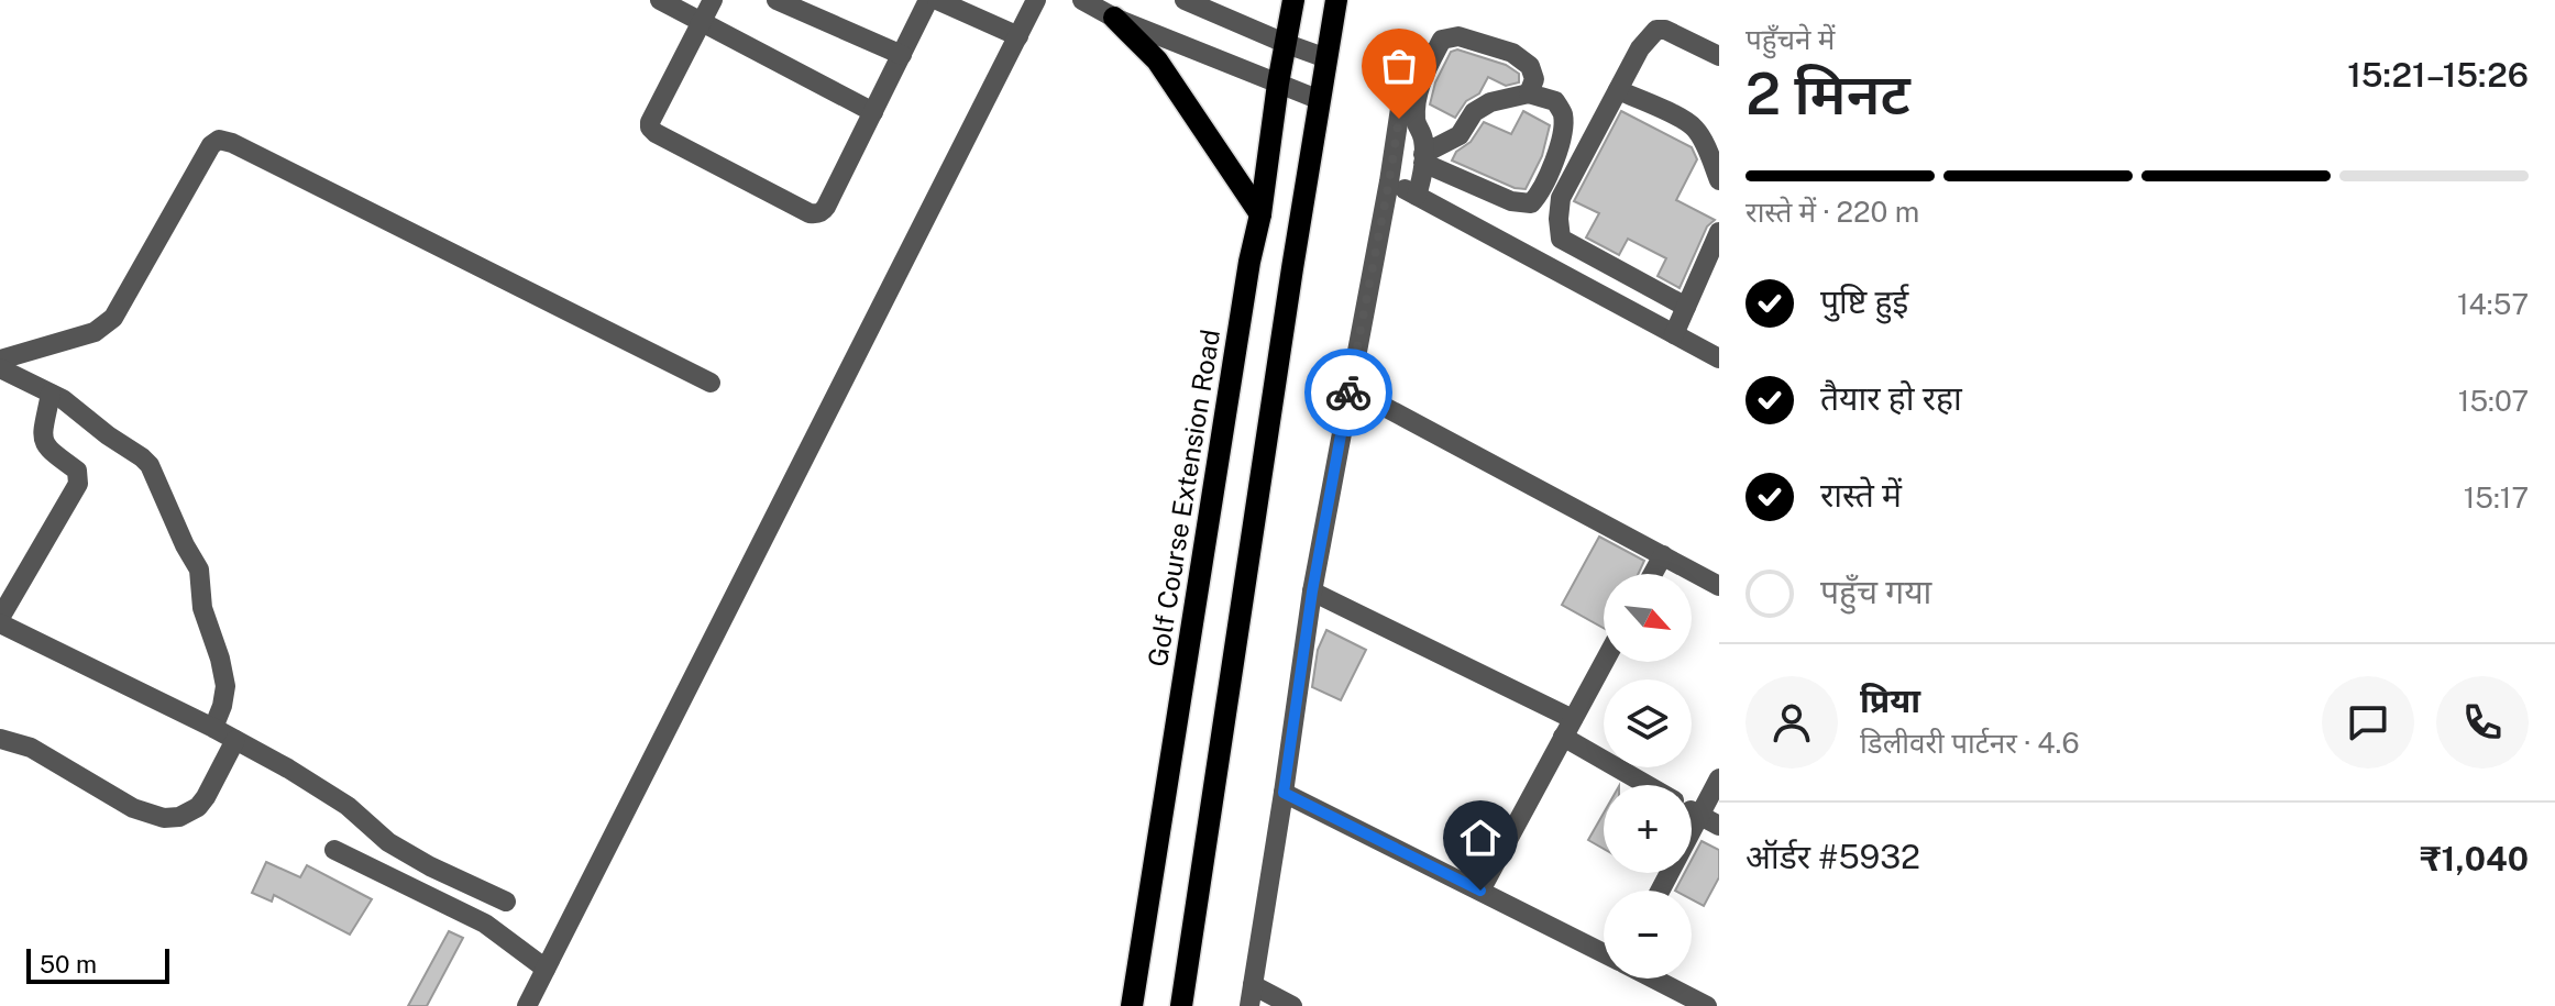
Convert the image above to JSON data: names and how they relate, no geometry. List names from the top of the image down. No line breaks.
{"streets":{"main road":["Golf Course Extension Road"]},"scale_bar":"50 m","north":"bottom right","page":{"heading":["2 मिनट","पहुँचने में","15:21–15:26"],"panel":["प्रिया","डिलीवरी पार्टनर · 4.6","ऑर्डर #5932","₹1,040"],"bar":"रास्ते में · 220 m","list":[["पुष्टि हुई","14:57"],["तैयार हो रहा","15:07"],["रास्ते में","15:17"],"पहुँच गया"],"map_buttons":["+","−"],"scale":"50 m"}}
